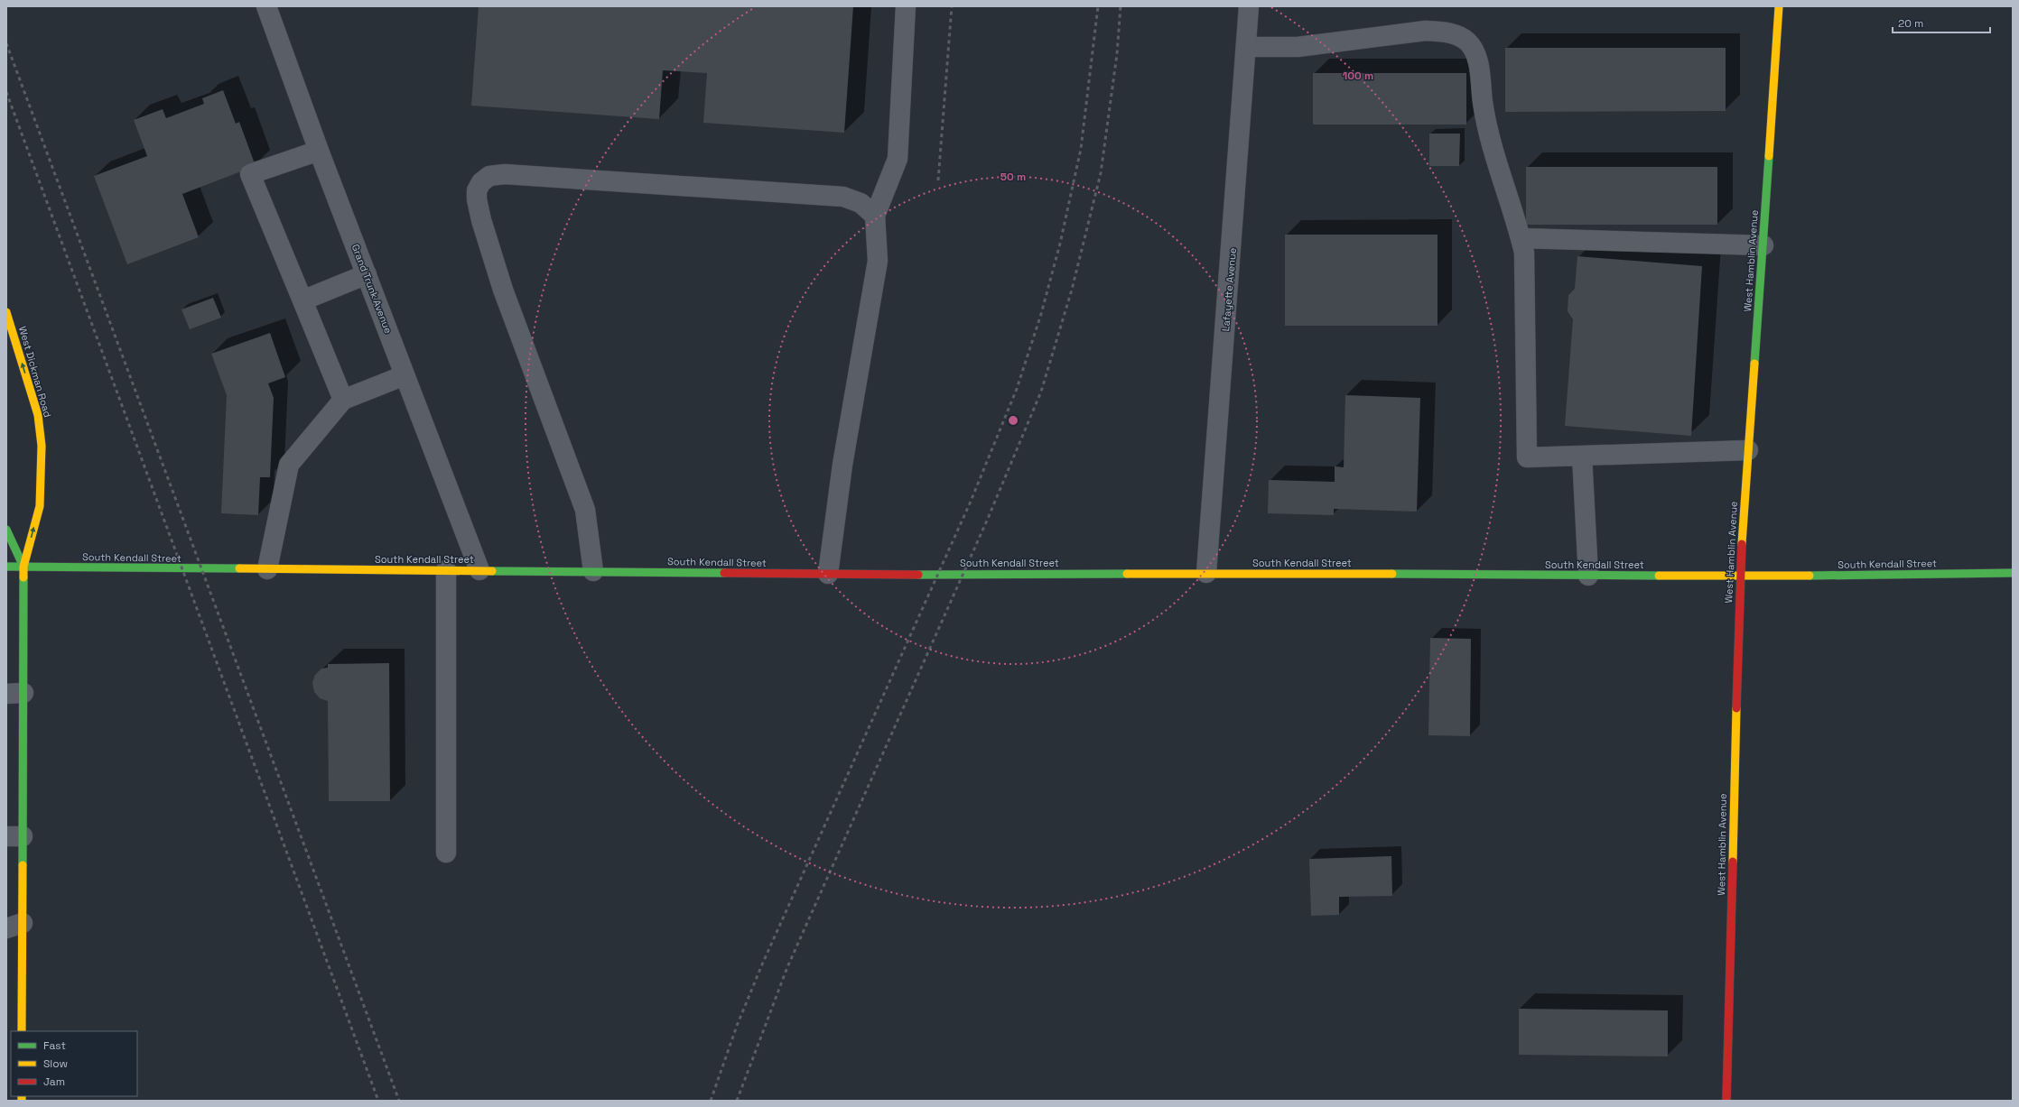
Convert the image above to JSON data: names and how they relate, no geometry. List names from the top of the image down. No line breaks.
{"streets":{"street":["West Hamblin Avenue","Grand Trunk Avenue","Lafayette Avenue","West Dickman Road","South Kendall Street"]},"crossings":[["West Hamblin Avenue","South Kendall Street"],["Grand Trunk Avenue","South Kendall Street"],["Lafayette Avenue","South Kendall Street"],["West Dickman Road","South Kendall Street"]],"legend":["Fast","Slow","Jam"],"scale_bar":"20 m","rings":["100 m","50 m"]}
